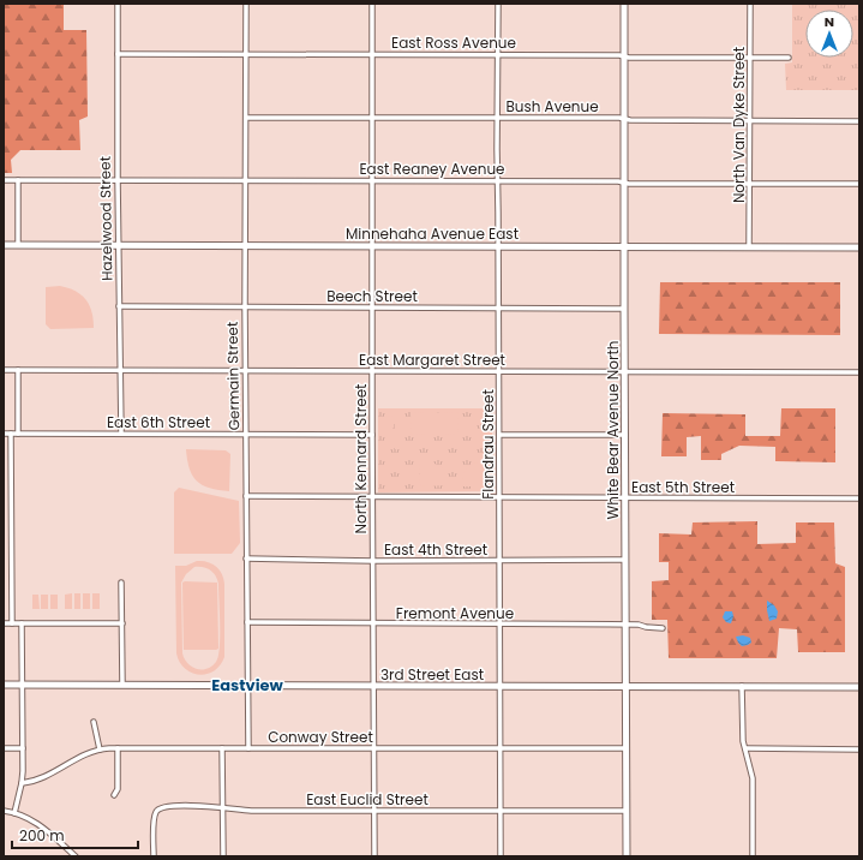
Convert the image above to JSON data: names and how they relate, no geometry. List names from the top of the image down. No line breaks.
{"streets":{"main road":["Minnehaha Avenue East","White Bear Avenue North","3rd Street East"],"street":["East Ross Avenue","Bush Avenue","North Van Dyke Street","East Reaney Avenue","Hazelwood Street","Beech Street","East Margaret Street","Germain Street","East 6th Street","Flandrau Street","North Kennard Street","East 5th Street","East 4th Street","Fremont Avenue","Conway Street","East Euclid Street"]},"crossings":[["East Ross Avenue","North Van Dyke Street"],["East Ross Avenue","Hazelwood Street"],["East Ross Avenue","Germain Street"],["East Ross Avenue","White Bear Avenue North"],["East Ross Avenue","Flandrau Street"],["East Ross Avenue","North Kennard Street"],["Bush Avenue","North Van Dyke Street"],["Bush Avenue","Germain Street"],["Bush Avenue","White Bear Avenue North"],["Bush Avenue","Flandrau Street"],["Bush Avenue","North Kennard Street"],["North Van Dyke Street","East Reaney Avenue"],["North Van Dyke Street","Minnehaha Avenue East"],["East Reaney Avenue","Hazelwood Street"],["East Reaney Avenue","Germain Street"],["East Reaney Avenue","White Bear Avenue North"],["East Reaney Avenue","Flandrau Street"],["East Reaney Avenue","North Kennard Street"],["Hazelwood Street","Minnehaha Avenue East"],["Hazelwood Street","Beech Street"],["Hazelwood Street","East Margaret Street"],["Hazelwood Street","East 6th Street"],["Minnehaha Avenue East","Germain Street"],["Minnehaha Avenue East","White Bear Avenue North"],["Minnehaha Avenue East","Flandrau Street"],["Minnehaha Avenue East","North Kennard Street"],["Beech Street","Germain Street"],["Beech Street","White Bear Avenue North"],["Beech Street","Flandrau Street"],["Beech Street","North Kennard Street"],["East Margaret Street","Germain Street"],["East Margaret Street","White Bear Avenue North"],["East Margaret Street","Flandrau Street"],["East Margaret Street","North Kennard Street"],["Germain Street","East 6th Street"],["Germain Street","East 5th Street"],["Germain Street","East 4th Street"],["Germain Street","Fremont Avenue"],["Germain Street","3rd Street East"],["Germain Street","Conway Street"],["East 6th Street","North Kennard Street"],["White Bear Avenue North","East 5th Street"],["White Bear Avenue North","East 4th Street"],["White Bear Avenue North","Fremont Avenue"],["White Bear Avenue North","3rd Street East"],["White Bear Avenue North","Conway Street"],["White Bear Avenue North","East Euclid Street"],["Flandrau Street","East 5th Street"],["Flandrau Street","East 4th Street"],["Flandrau Street","Fremont Avenue"],["Flandrau Street","3rd Street East"],["Flandrau Street","Conway Street"],["Flandrau Street","East Euclid Street"],["North Kennard Street","East 5th Street"],["North Kennard Street","East 4th Street"],["North Kennard Street","Fremont Avenue"],["North Kennard Street","3rd Street East"],["North Kennard Street","Conway Street"],["North Kennard Street","East Euclid Street"]],"districts":["Eastview"],"scale_bar":"200 m","north":"top"}
